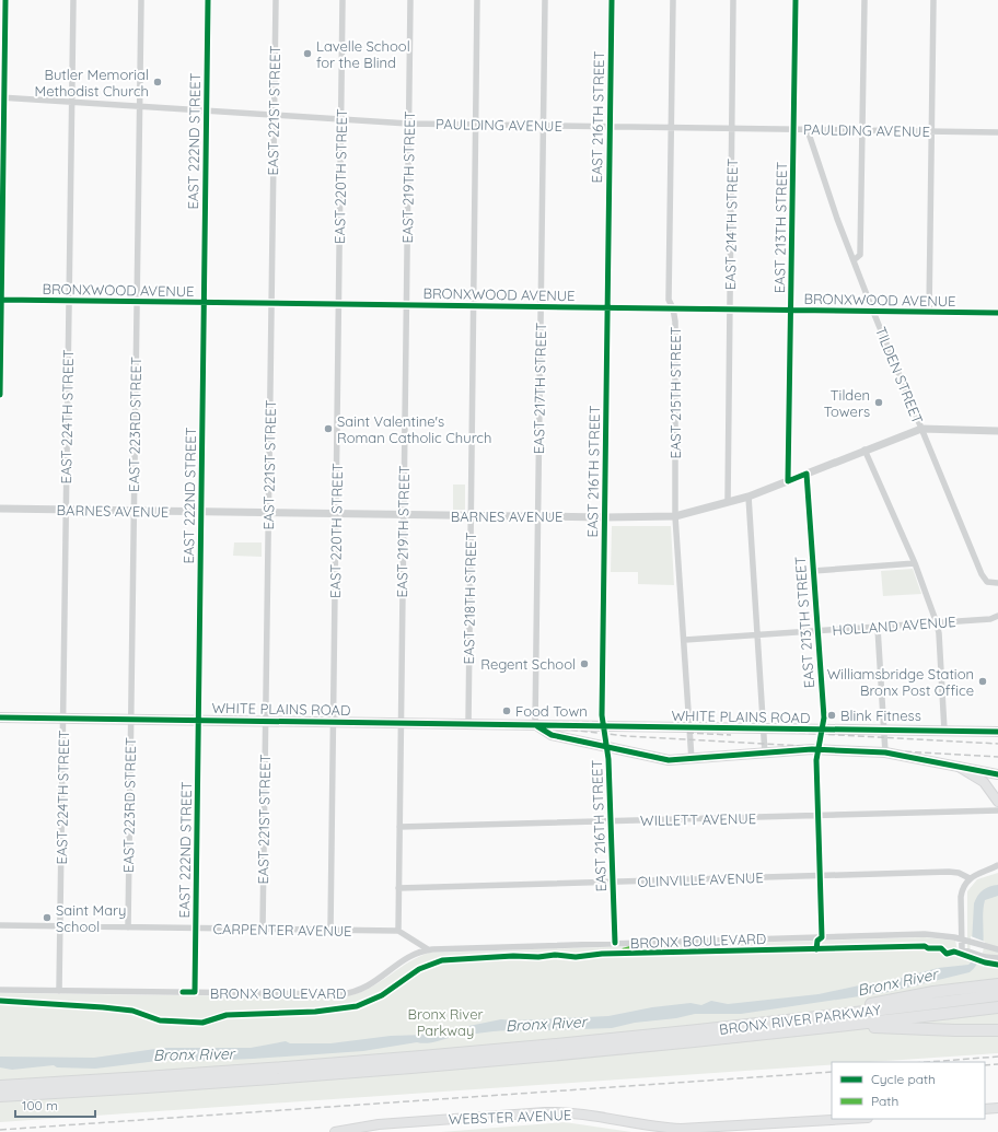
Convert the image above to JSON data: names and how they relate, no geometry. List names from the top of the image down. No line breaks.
{"streets":{"highway":["BRONX RIVER PARKWAY"],"main road":["WHITE PLAINS ROAD","WEBSTER AVENUE"],"street":["EAST 221ST STREET","EAST 216TH STREET","PAULDING AVENUE","EAST 222ND STREET","EAST 220TH STREET","EAST 219TH STREET","EAST 214TH STREET","EAST 213TH STREET","BRONXWOOD AVENUE","TILDEN STREET","EAST 217TH STREET","EAST 215TH STREET","EAST 224TH STREET","EAST 223RD STREET","BARNES AVENUE","EAST 218TH STREET","HOLLAND AVENUE","WILLETT AVENUE","OLINVILLE AVENUE","CARPENTER AVENUE","BRONX BOULEVARD"]},"crossings":[["EAST 221ST STREET","PAULDING AVENUE"],["EAST 221ST STREET","BRONXWOOD AVENUE"],["EAST 221ST STREET","BARNES AVENUE"],["EAST 221ST STREET","WHITE PLAINS ROAD"],["EAST 221ST STREET","CARPENTER AVENUE"],["EAST 216TH STREET","PAULDING AVENUE"],["EAST 216TH STREET","BRONXWOOD AVENUE"],["EAST 216TH STREET","BARNES AVENUE"],["EAST 216TH STREET","WHITE PLAINS ROAD"],["EAST 216TH STREET","WILLETT AVENUE"],["EAST 216TH STREET","OLINVILLE AVENUE"],["EAST 216TH STREET","BRONX BOULEVARD"],["PAULDING AVENUE","EAST 222ND STREET"],["PAULDING AVENUE","EAST 220TH STREET"],["PAULDING AVENUE","EAST 219TH STREET"],["PAULDING AVENUE","EAST 214TH STREET"],["PAULDING AVENUE","EAST 213TH STREET"],["PAULDING AVENUE","TILDEN STREET"],["PAULDING AVENUE","EAST 217TH STREET"],["PAULDING AVENUE","EAST 215TH STREET"],["PAULDING AVENUE","EAST 224TH STREET"],["PAULDING AVENUE","EAST 223RD STREET"],["PAULDING AVENUE","EAST 218TH STREET"],["EAST 222ND STREET","BRONXWOOD AVENUE"],["EAST 222ND STREET","BARNES AVENUE"],["EAST 222ND STREET","WHITE PLAINS ROAD"],["EAST 222ND STREET","CARPENTER AVENUE"],["EAST 222ND STREET","BRONX BOULEVARD"],["EAST 220TH STREET","BRONXWOOD AVENUE"],["EAST 220TH STREET","BARNES AVENUE"],["EAST 220TH STREET","WHITE PLAINS ROAD"],["EAST 220TH STREET","CARPENTER AVENUE"],["EAST 219TH STREET","BRONXWOOD AVENUE"],["EAST 219TH STREET","BARNES AVENUE"],["EAST 219TH STREET","WHITE PLAINS ROAD"],["EAST 219TH STREET","WILLETT AVENUE"],["EAST 219TH STREET","OLINVILLE AVENUE"],["EAST 219TH STREET","CARPENTER AVENUE"],["EAST 214TH STREET","BRONXWOOD AVENUE"],["EAST 214TH STREET","BARNES AVENUE"],["EAST 213TH STREET","BRONXWOOD AVENUE"],["EAST 213TH STREET","BARNES AVENUE"],["EAST 213TH STREET","HOLLAND AVENUE"],["EAST 213TH STREET","WHITE PLAINS ROAD"],["EAST 213TH STREET","WILLETT AVENUE"],["EAST 213TH STREET","OLINVILLE AVENUE"],["EAST 213TH STREET","BRONX BOULEVARD"],["BRONXWOOD AVENUE","TILDEN STREET"],["BRONXWOOD AVENUE","EAST 217TH STREET"],["BRONXWOOD AVENUE","EAST 215TH STREET"],["BRONXWOOD AVENUE","EAST 224TH STREET"],["BRONXWOOD AVENUE","EAST 223RD STREET"],["BRONXWOOD AVENUE","EAST 218TH STREET"],["TILDEN STREET","BARNES AVENUE"],["EAST 217TH STREET","BARNES AVENUE"],["EAST 217TH STREET","WHITE PLAINS ROAD"],["EAST 215TH STREET","BARNES AVENUE"],["EAST 215TH STREET","HOLLAND AVENUE"],["EAST 215TH STREET","WHITE PLAINS ROAD"],["EAST 224TH STREET","BARNES AVENUE"],["EAST 224TH STREET","WHITE PLAINS ROAD"],["EAST 224TH STREET","CARPENTER AVENUE"],["EAST 224TH STREET","BRONX BOULEVARD"],["EAST 223RD STREET","BARNES AVENUE"],["EAST 223RD STREET","WHITE PLAINS ROAD"],["EAST 223RD STREET","CARPENTER AVENUE"],["BARNES AVENUE","EAST 218TH STREET"],["EAST 218TH STREET","WHITE PLAINS ROAD"]],"water":["Bronx River"],"parks":["Bronx River Parkway"],"places":["Lavelle School for the Blind","Butler Memorial Methodist Church","Tilden Towers","Saint Valentine's Roman Catholic Church","Regent School","Williamsbridge Station Bronx Post Office","Food Town","Blink Fitness","Saint Mary School"],"legend":["Cycle path","Path"],"scale_bar":"100 m"}
